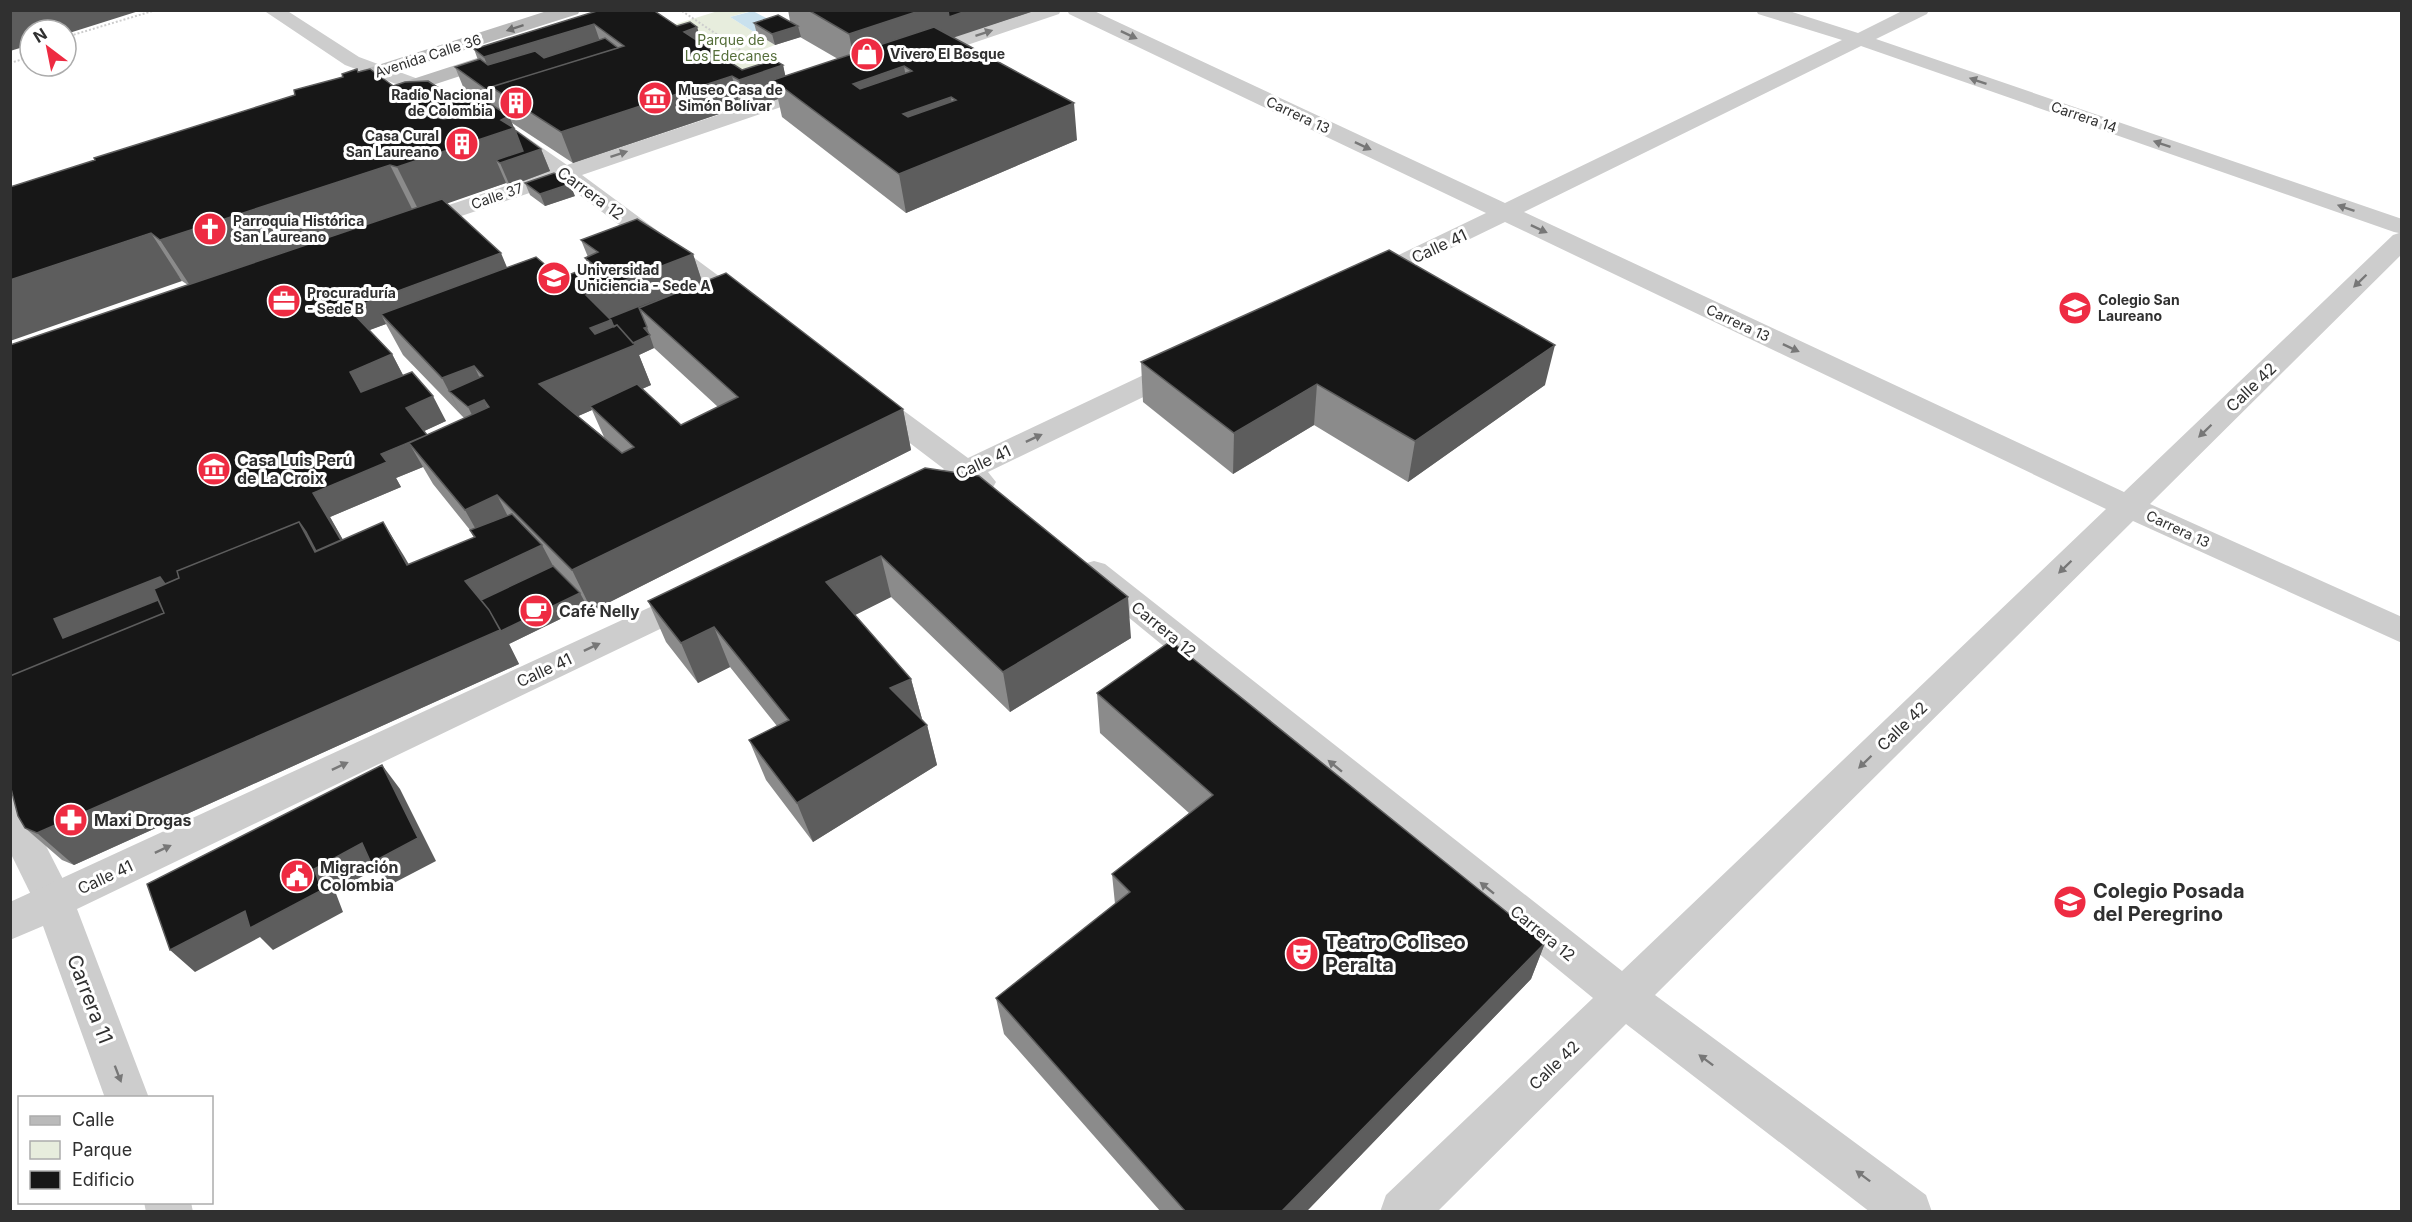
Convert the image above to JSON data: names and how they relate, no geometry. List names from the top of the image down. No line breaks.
{"streets":{"main road":["Avenida Calle 36"],"street":["Carrera 13","Carrera 14","Carrera 12","Calle 37","Calle 41","Calle 42","Carrera 11"]},"crossings":[["Avenida Calle 36","Carrera 12"],["Carrera 13","Calle 41"],["Carrera 13","Calle 42"],["Carrera 14","Calle 41"],["Carrera 12","Calle 37"],["Carrera 12","Calle 42"],["Calle 41","Carrera 11"]],"one_way":["Carrera 13","Carrera 14","Carrera 12","Calle 37","Calle 41","Calle 42","Carrera 11"],"parks":["Parque de Los Edecanes"],"places":{"shop":["Vivero El Bosque"],"museum":["Museo Casa de Simón Bolívar","Casa Luis Perú de La Croix"],"building":["Radio Nacional de Colombia","Casa Cural San Laureano"],"church":["Parroquia Histórica San Laureano"],"school or university":["Universidad Uniciencia - Sede A","Colegio San Laureano","Colegio Posada del Peregrino"],"office":["Procuraduría - Sede B"],"cafe":["Café Nelly"],"pharmacy":["Maxi Drogas"],"public building":["Migración Colombia"],"theatre":["Teatro Coliseo Peralta"]},"legend":["Calle","Parque","Edificio"],"north":"top left"}
